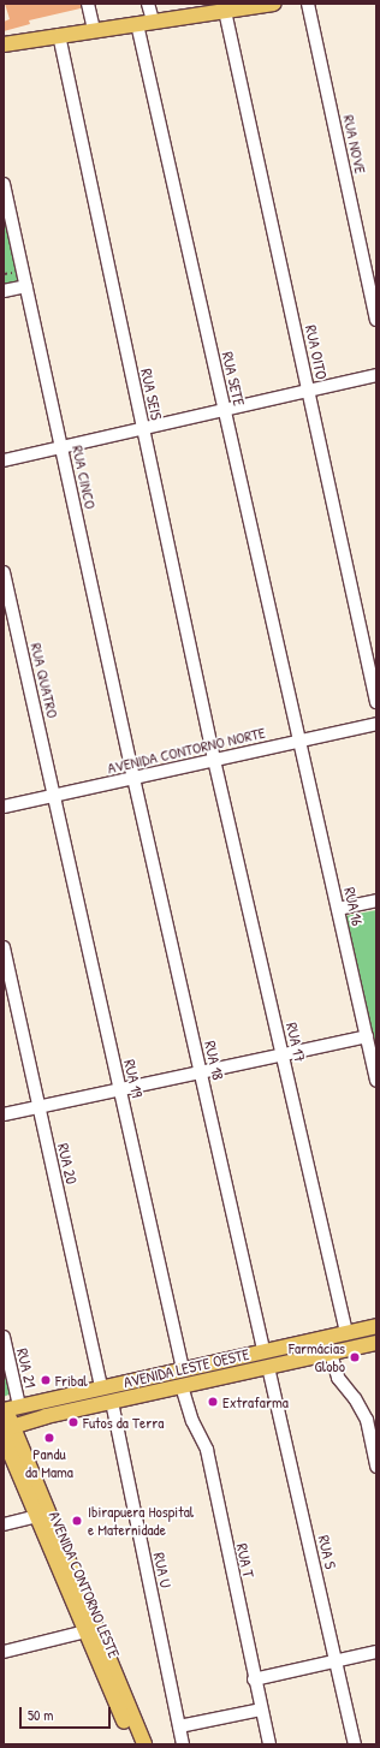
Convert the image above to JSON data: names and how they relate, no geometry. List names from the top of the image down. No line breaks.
{"streets":{"main road":["AVENIDA LESTE OESTE","AVENIDA CONTORNO LESTE"],"street":["RUA NOVE","RUA OITO","RUA SETE","RUA SEIS","RUA CINCO","RUA QUATRO","AVENIDA CONTORNO NORTE","RUA 16","RUA 17","RUA 18","RUA 19","RUA 20","RUA 21","RUA S","RUA T","RUA U"]},"crossings":[["RUA SETE","AVENIDA CONTORNO NORTE"],["RUA SETE","RUA 16"],["RUA SEIS","AVENIDA CONTORNO NORTE"],["RUA SEIS","RUA 17"],["RUA CINCO","AVENIDA CONTORNO NORTE"],["RUA CINCO","RUA 18"],["RUA QUATRO","AVENIDA CONTORNO NORTE"],["RUA QUATRO","RUA 19"],["AVENIDA CONTORNO NORTE","RUA 16"],["AVENIDA CONTORNO NORTE","RUA 17"],["AVENIDA CONTORNO NORTE","RUA 18"],["AVENIDA CONTORNO NORTE","RUA 19"],["RUA 17","AVENIDA LESTE OESTE"],["RUA 18","AVENIDA LESTE OESTE"],["RUA 19","AVENIDA LESTE OESTE"],["RUA 20","AVENIDA LESTE OESTE"],["RUA 21","AVENIDA LESTE OESTE"],["RUA 21","AVENIDA CONTORNO LESTE"],["AVENIDA LESTE OESTE","RUA S"],["AVENIDA LESTE OESTE","RUA T"],["AVENIDA LESTE OESTE","RUA U"],["AVENIDA LESTE OESTE","AVENIDA CONTORNO LESTE"]],"places":["Farmácias Globo","Fribal","Extrafarma","Futos da Terra","Pandu da Mama","Ibirapuera Hospital e Maternidade"],"scale_bar":"50 m"}
